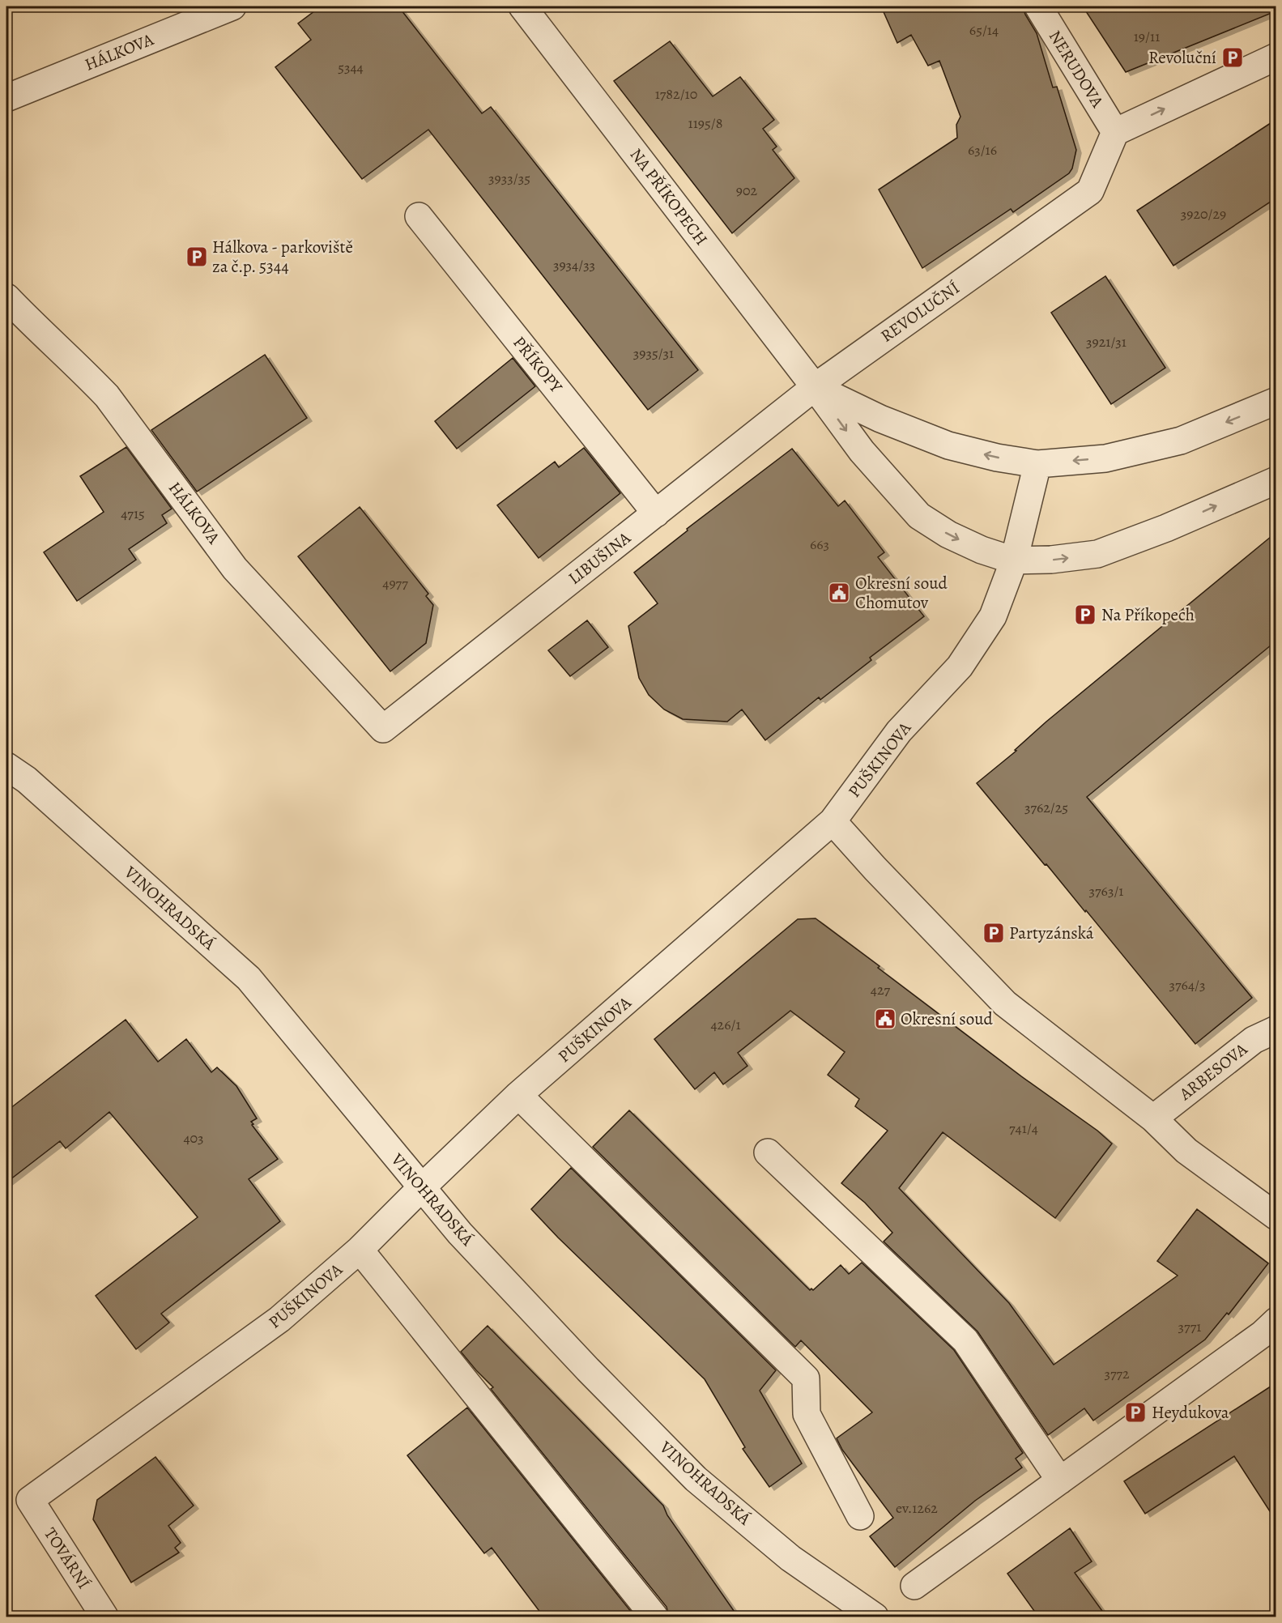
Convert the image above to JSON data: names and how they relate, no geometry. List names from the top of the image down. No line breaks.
{"streets":{"street":["HÁLKOVA","NERUDOVA","NA PŘÍKOPECH","REVOLUČNÍ","PŘÍKOPY","LIBUŠINA","PUŠKINOVA","VINOHRADSKÁ","ARBESOVA","TOVÁRNÍ"]},"crossings":[["HÁLKOVA","LIBUŠINA"],["NERUDOVA","REVOLUČNÍ"],["NA PŘÍKOPECH","REVOLUČNÍ"],["NA PŘÍKOPECH","LIBUŠINA"],["NA PŘÍKOPECH","PUŠKINOVA"],["REVOLUČNÍ","LIBUŠINA"],["PŘÍKOPY","LIBUŠINA"],["PUŠKINOVA","VINOHRADSKÁ"],["PUŠKINOVA","TOVÁRNÍ"]],"places":{"parking":["Revoluční","Hálkova - parkoviště za č.p. 5344","Na Příkopech","Partyzánská","Heydukova"],"public building":["Okresní soud Chomutov","Okresní soud"]},"house_numbers":["65/14","19/11","5344","1782/10","1195/8","63/16","3933/35","902","3920/29","3934/33","3921/31","3935/31","4715","663","4977","3762/25","3763/1","3764/3","427","426/1","741/4","403","3771","3772","ev.1262"]}
